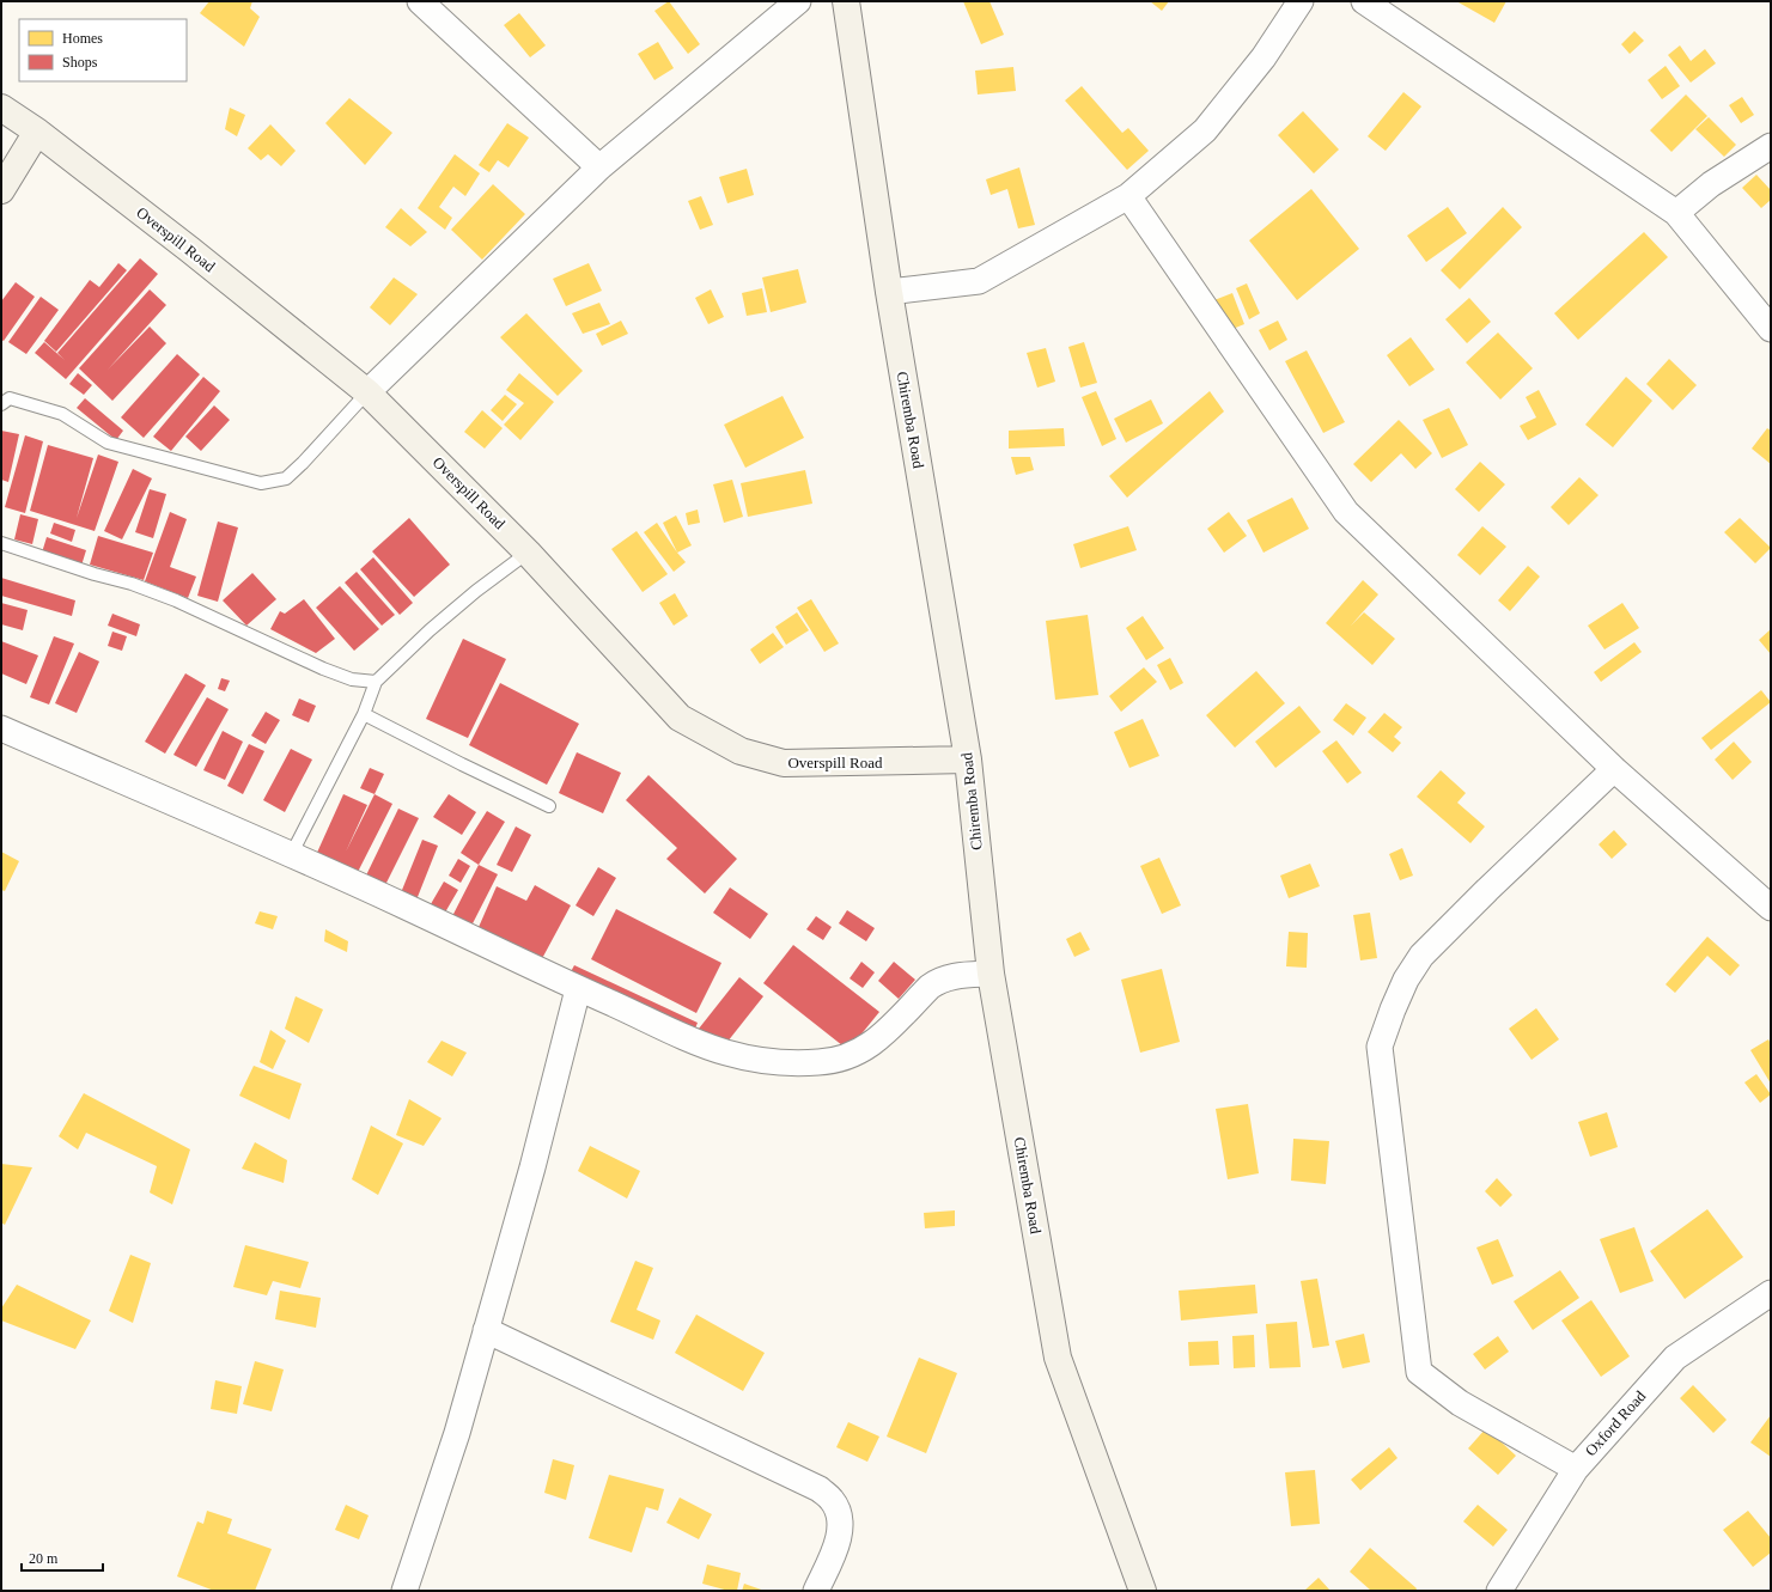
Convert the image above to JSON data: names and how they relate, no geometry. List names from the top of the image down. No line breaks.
{"streets":{"main road":["Overspill Road","Chiremba Road"],"street":["Oxford Road"]},"crossings":[["Overspill Road","Chiremba Road"]],"legend":["Homes","Shops"],"scale_bar":"20 m"}
